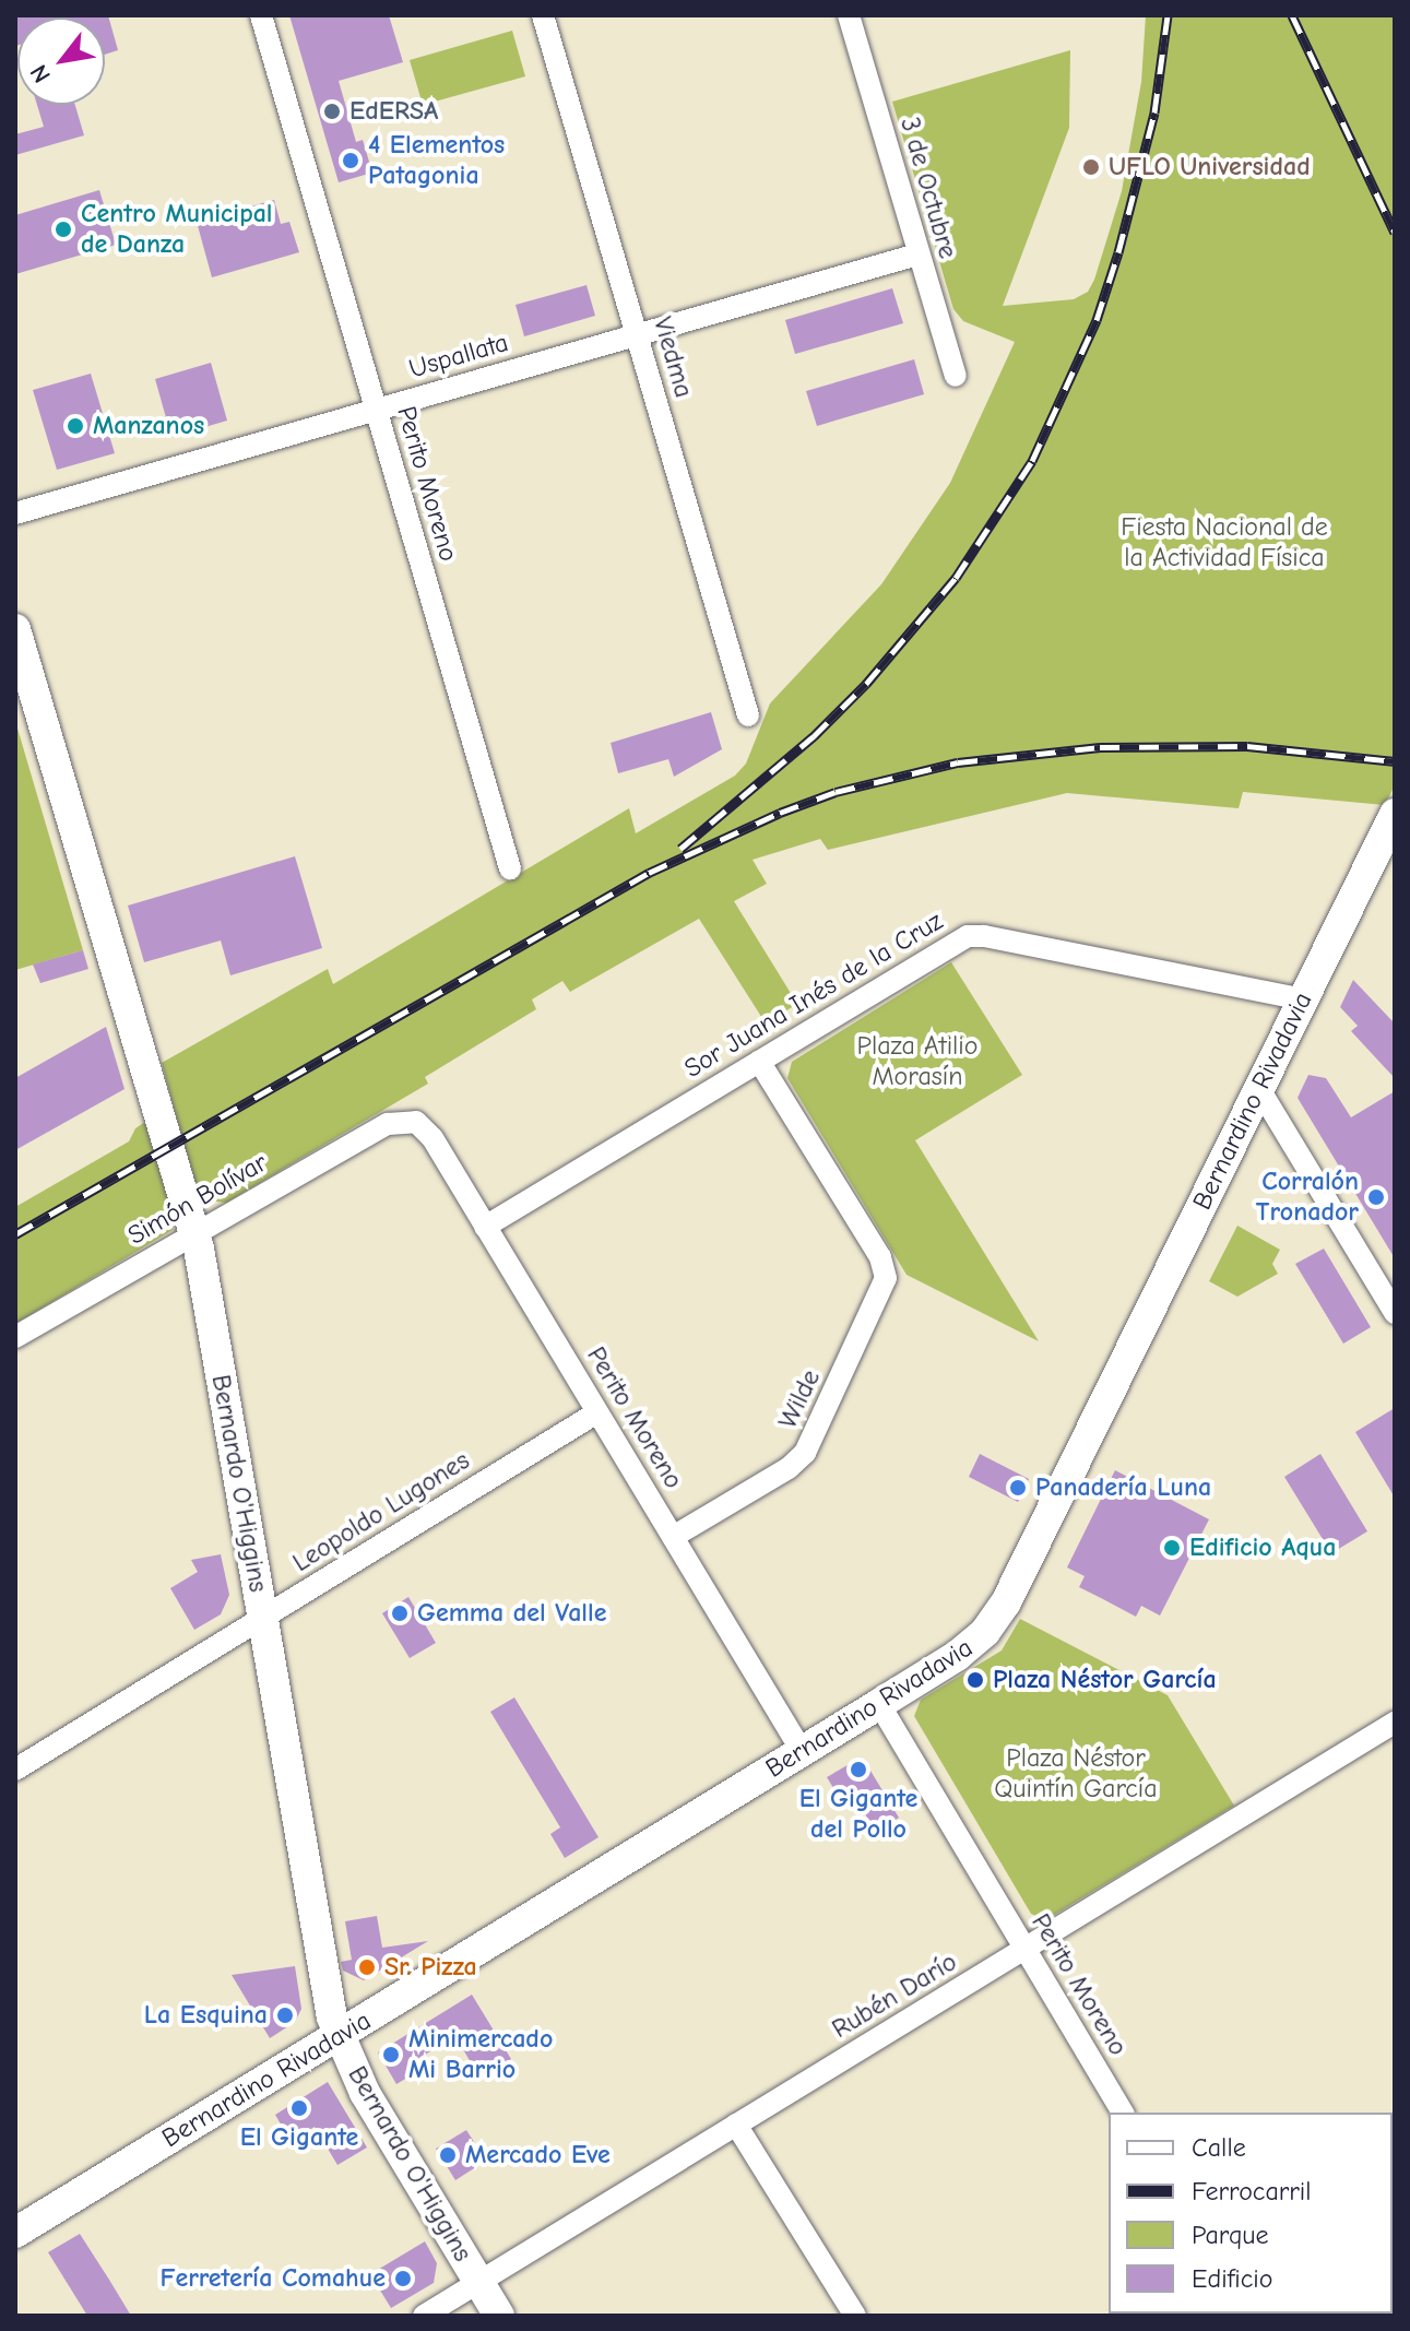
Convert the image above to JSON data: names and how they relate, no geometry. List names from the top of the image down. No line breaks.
{"streets":{"main road":["Bernardino Rivadavia","Bernardo O'Higgins"],"street":["3 de Octubre","Uspallata","Viedma","Perito Moreno","Sor Juana Inés de la Cruz","Simón Bolívar","Wilde","Leopoldo Lugones","Rubén Darío"]},"crossings":[["3 de Octubre","Uspallata"],["Uspallata","Viedma"],["Uspallata","Perito Moreno"],["Perito Moreno","Sor Juana Inés de la Cruz"],["Perito Moreno","Bernardino Rivadavia"],["Perito Moreno","Simón Bolívar"],["Perito Moreno","Wilde"],["Perito Moreno","Leopoldo Lugones"],["Perito Moreno","Rubén Darío"],["Sor Juana Inés de la Cruz","Bernardino Rivadavia"],["Sor Juana Inés de la Cruz","Wilde"],["Bernardino Rivadavia","Bernardo O'Higgins"],["Simón Bolívar","Bernardo O'Higgins"],["Bernardo O'Higgins","Leopoldo Lugones"],["Bernardo O'Higgins","Rubén Darío"]],"parks":["Fiesta Nacional de la Actividad Física","Plaza Atilio Morasín","Plaza Néstor Quintín García"],"places":["EdERSA","4 Elementos Patagonia","UFLO Universidad","Centro Municipal de Danza","Manzanos","Corralón Tronador","Panadería Luna","Edificio Aqua","Gemma del Valle","Plaza Néstor García","El Gigante del Pollo","Sr. Pizza","La Esquina","Minimercado Mi Barrio","El Gigante","Mercado Eve","Ferretería Comahue"],"legend":["Calle","Ferrocarril","Parque","Edificio"],"north":"bottom left"}
